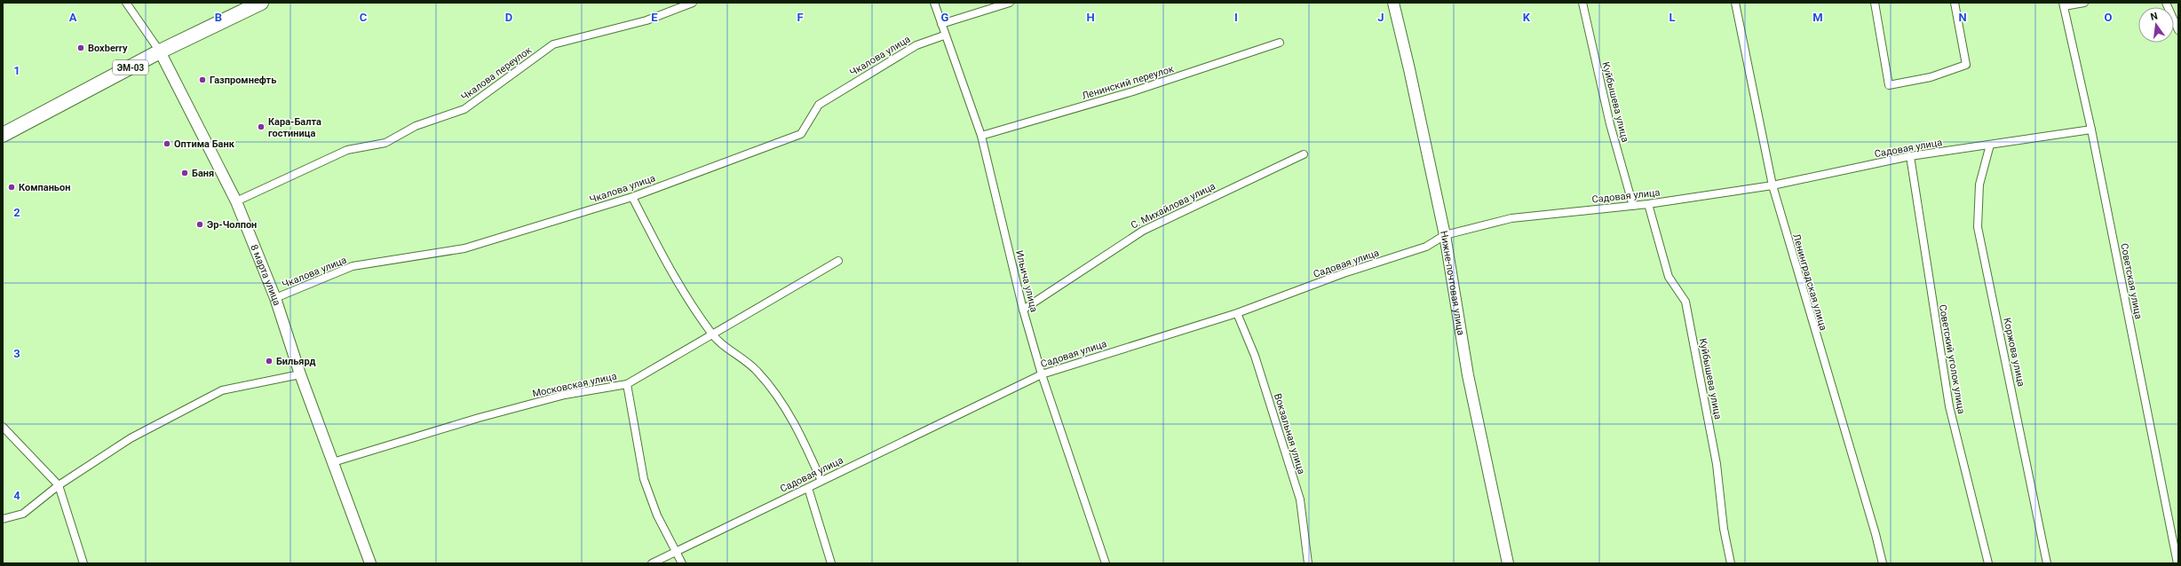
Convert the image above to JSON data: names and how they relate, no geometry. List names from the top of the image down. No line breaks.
{"streets":{"highway":["ЭМ-03"],"street":["Чкалова улица","Чкалова переулок","Ленинский переулок","Куйбышева улица","Садовая улица","С. Михайлова улица","8 марта улица","Ильича улица","Советская улица","Нижне-почтовая улица","Ленинградская улица","Коржова улица","Советский уголок улица","Московская улица","Вокзальная улица"]},"crossings":[["Чкалова улица","8 марта улица"],["Чкалова улица","Ильича улица"],["ЭМ-03","8 марта улица"],["Чкалова переулок","8 марта улица"],["Ленинский переулок","Ильича улица"],["Куйбышева улица","Садовая улица"],["Садовая улица","Ильича улица"],["Садовая улица","Советская улица"],["Садовая улица","Нижне-почтовая улица"],["Садовая улица","Ленинградская улица"],["Садовая улица","Коржова улица"],["Садовая улица","Советский уголок улица"],["Садовая улица","Вокзальная улица"],["С. Михайлова улица","Ильича улица"],["8 марта улица","Московская улица"]],"places":["Boxberry","Газпромнефть","Кара-Балта гостиница","Оптима Банк","Баня","Компаньон","Эр-Чолпон","Бильярд"],"north":"top","grid":{"columns":["A","B","C","D","E","F","G","H","I","J","K","L","M","N","O"],"rows":["1","2","3","4"]}}
